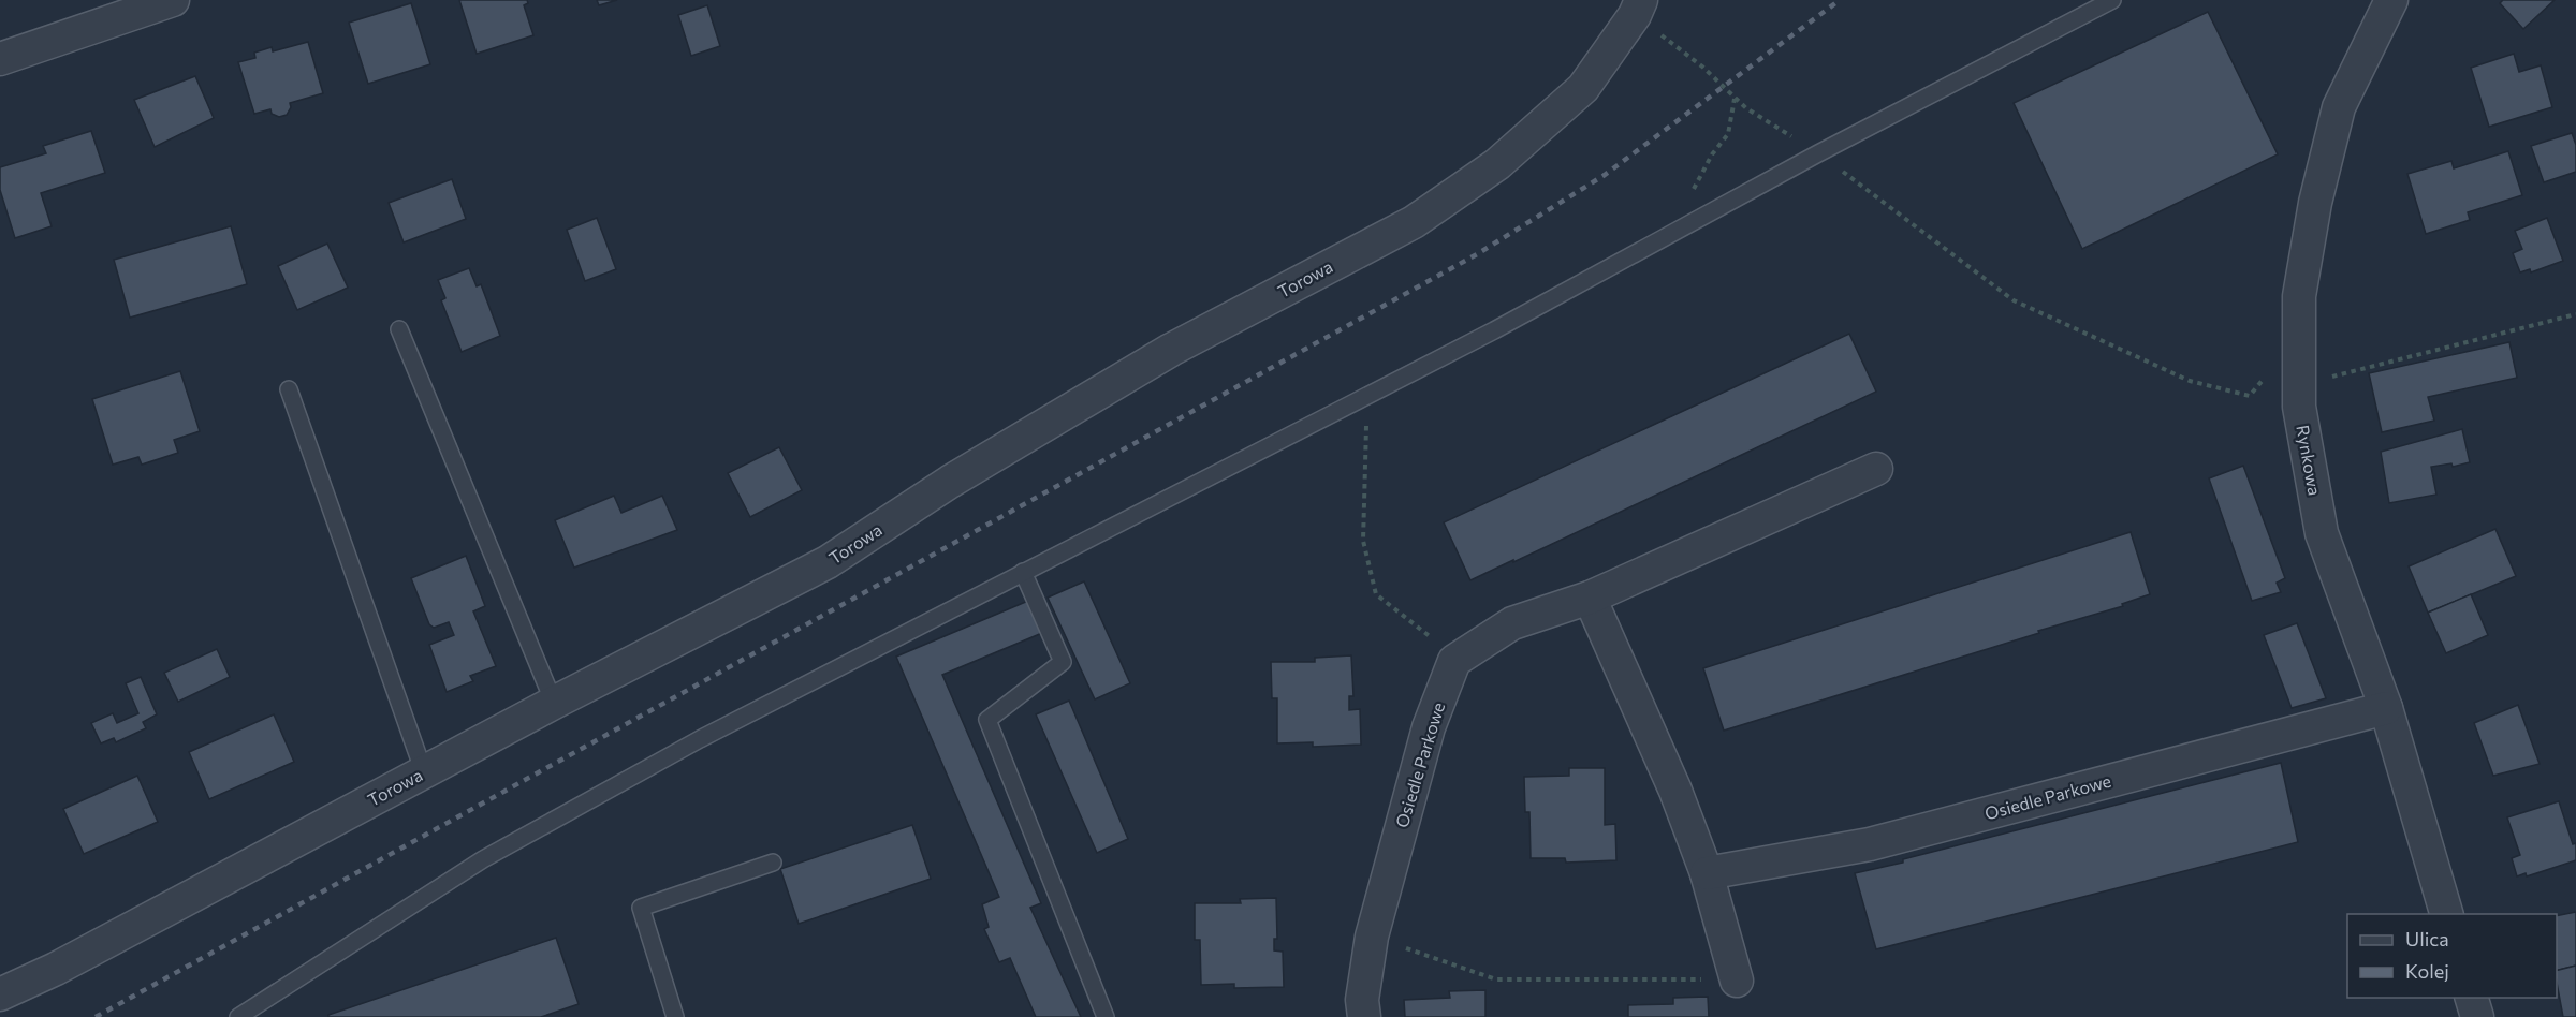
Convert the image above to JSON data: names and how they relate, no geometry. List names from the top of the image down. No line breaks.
{"streets":{"street":["Torowa","Rynkowa","Osiedle Parkowe"]},"crossings":[["Rynkowa","Osiedle Parkowe"]],"legend":["Ulica","Kolej"]}
